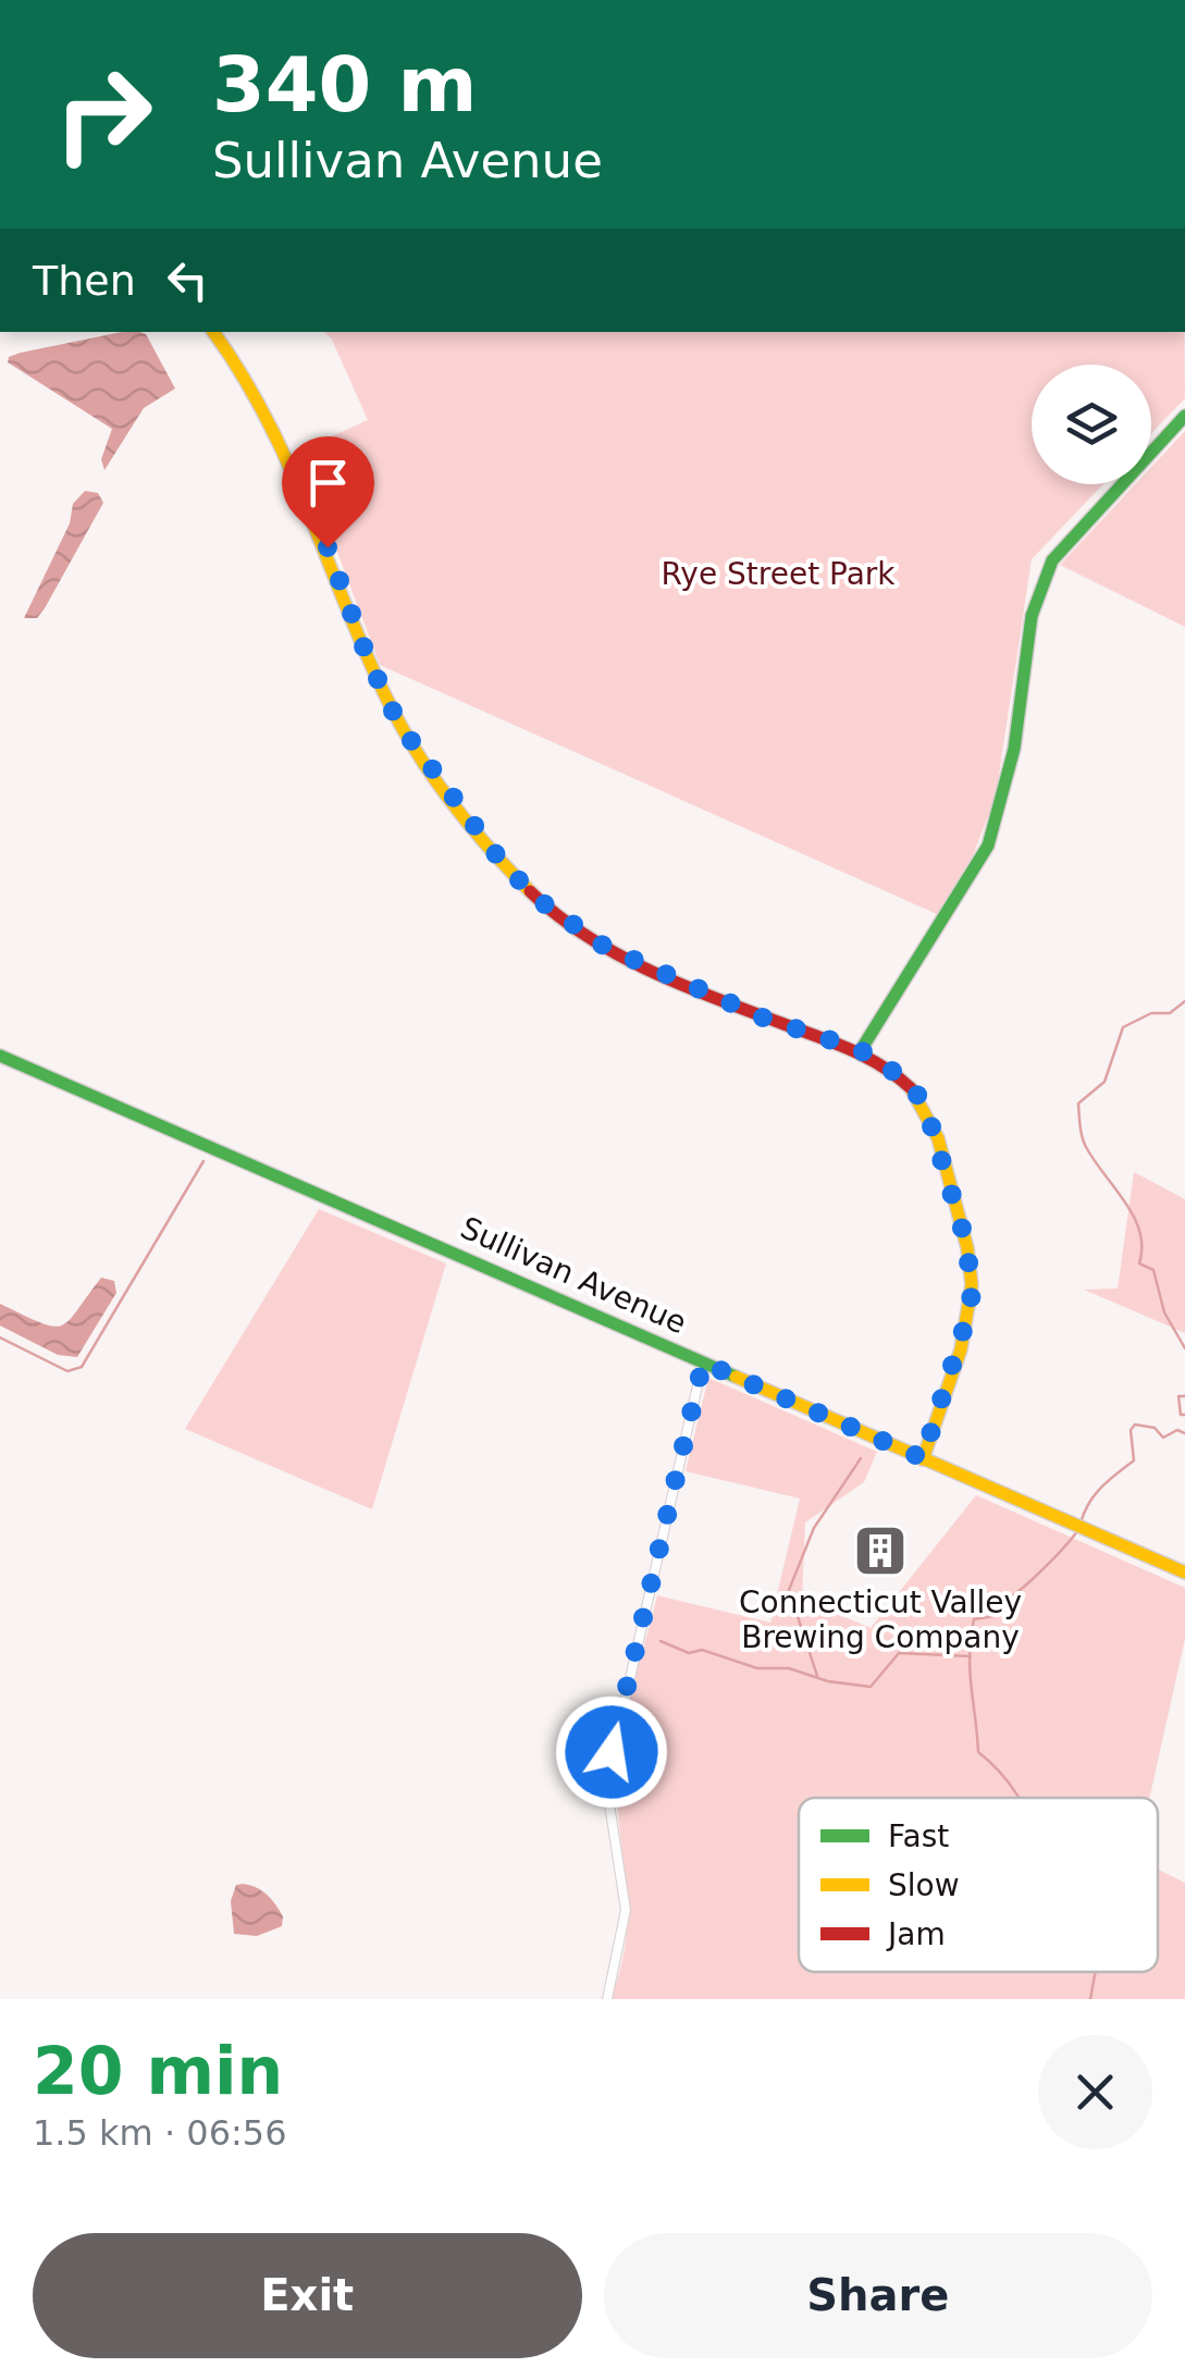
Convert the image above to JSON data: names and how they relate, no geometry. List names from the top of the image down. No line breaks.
{"streets":{"street":["Sullivan Avenue"]},"parks":["Rye Street Park"],"places":{"building":["Connecticut Valley Brewing Company"]},"legend":["Fast","Slow","Jam"],"page":{"turn":["340 m","Sullivan Avenue"],"then":"Then","heading":["20 min","1.5 km · 06:56"],"buttons":["Exit","Share"]}}
